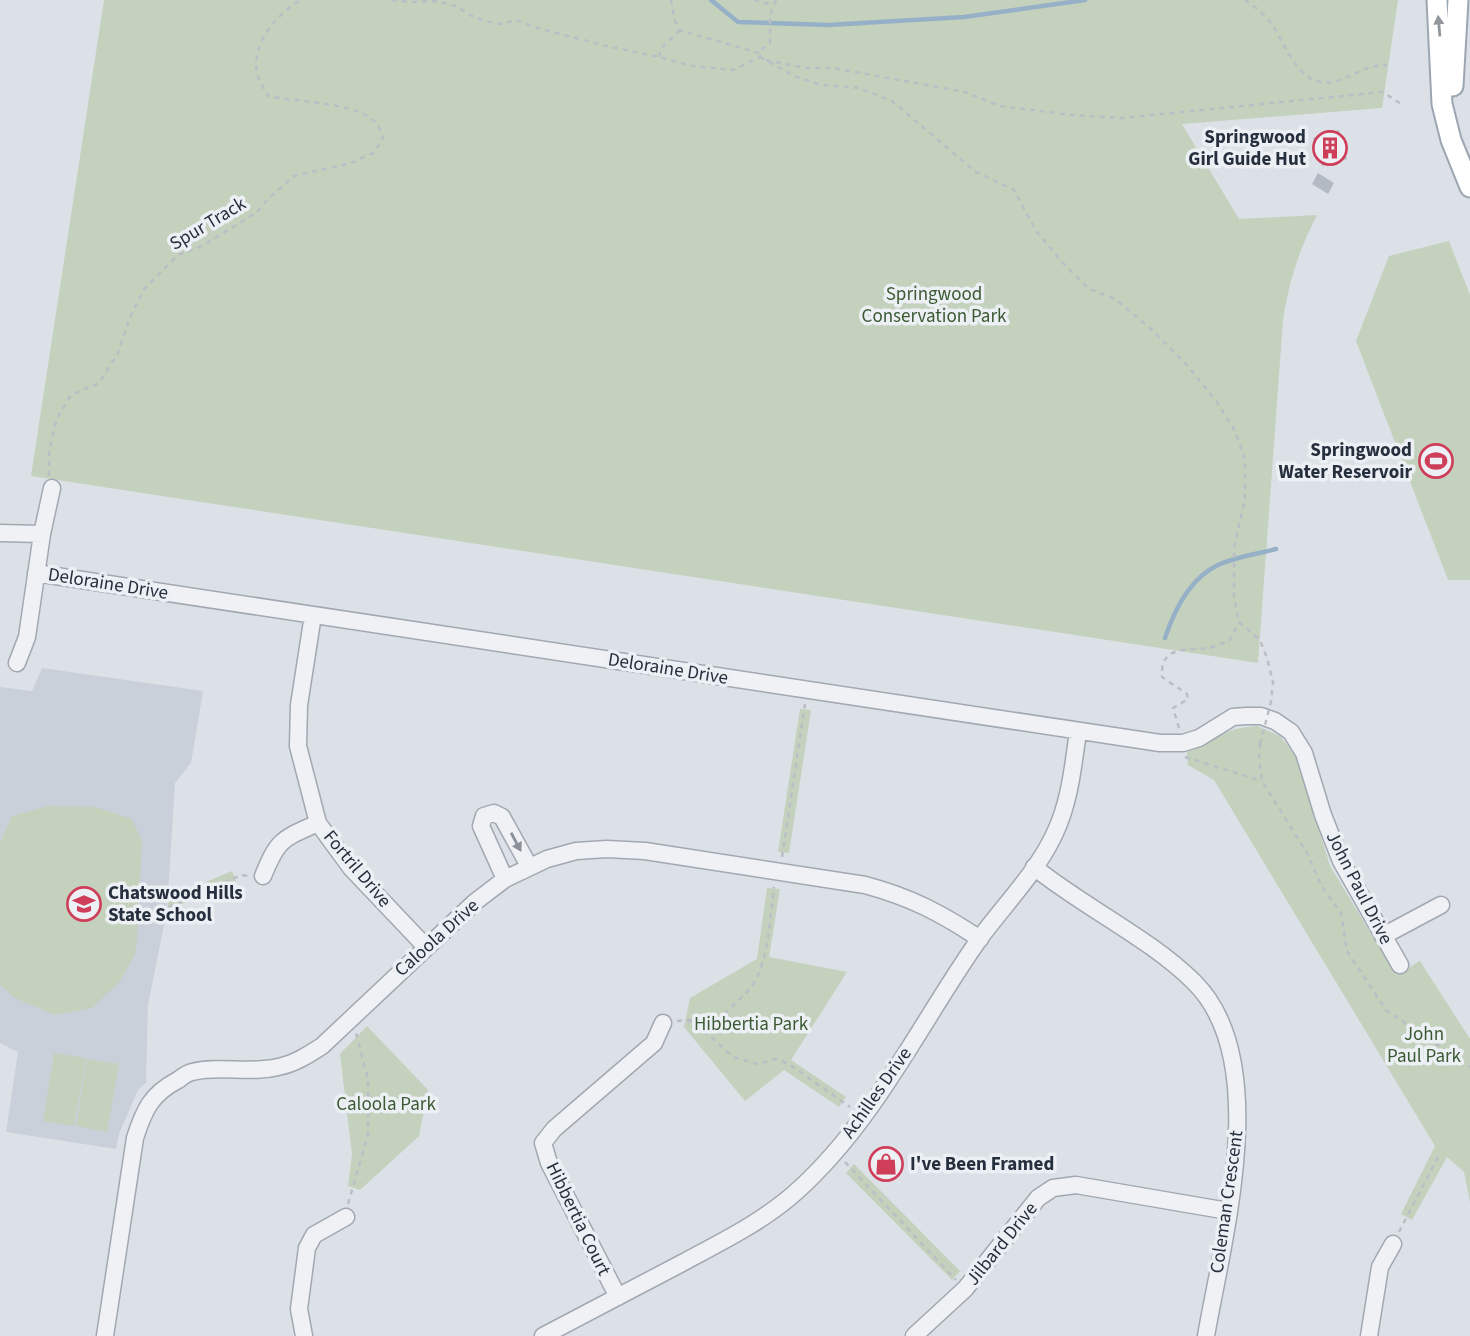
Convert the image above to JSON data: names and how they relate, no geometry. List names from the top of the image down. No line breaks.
{"streets":{"street":["Deloraine Drive","Fortril Drive","John Paul Drive","Caloola Drive","Achilles Drive","Coleman Crescent","Hibbertia Court","Jilbard Drive"],"path":["Spur Track"]},"crossings":[["Deloraine Drive","Fortril Drive"],["Deloraine Drive","John Paul Drive"],["Deloraine Drive","Achilles Drive"],["Fortril Drive","Caloola Drive"],["Caloola Drive","Achilles Drive"],["Achilles Drive","Coleman Crescent"],["Achilles Drive","Hibbertia Court"],["Coleman Crescent","Jilbard Drive"]],"parks":["Springwood Conservation Park","Hibbertia Park","John Paul Park","Caloola Park"],"places":{"building":["Springwood Girl Guide Hut"],"sports":["Springwood Water Reservoir"],"school or university":["Chatswood Hills State School"],"shop":["I've Been Framed"]}}
